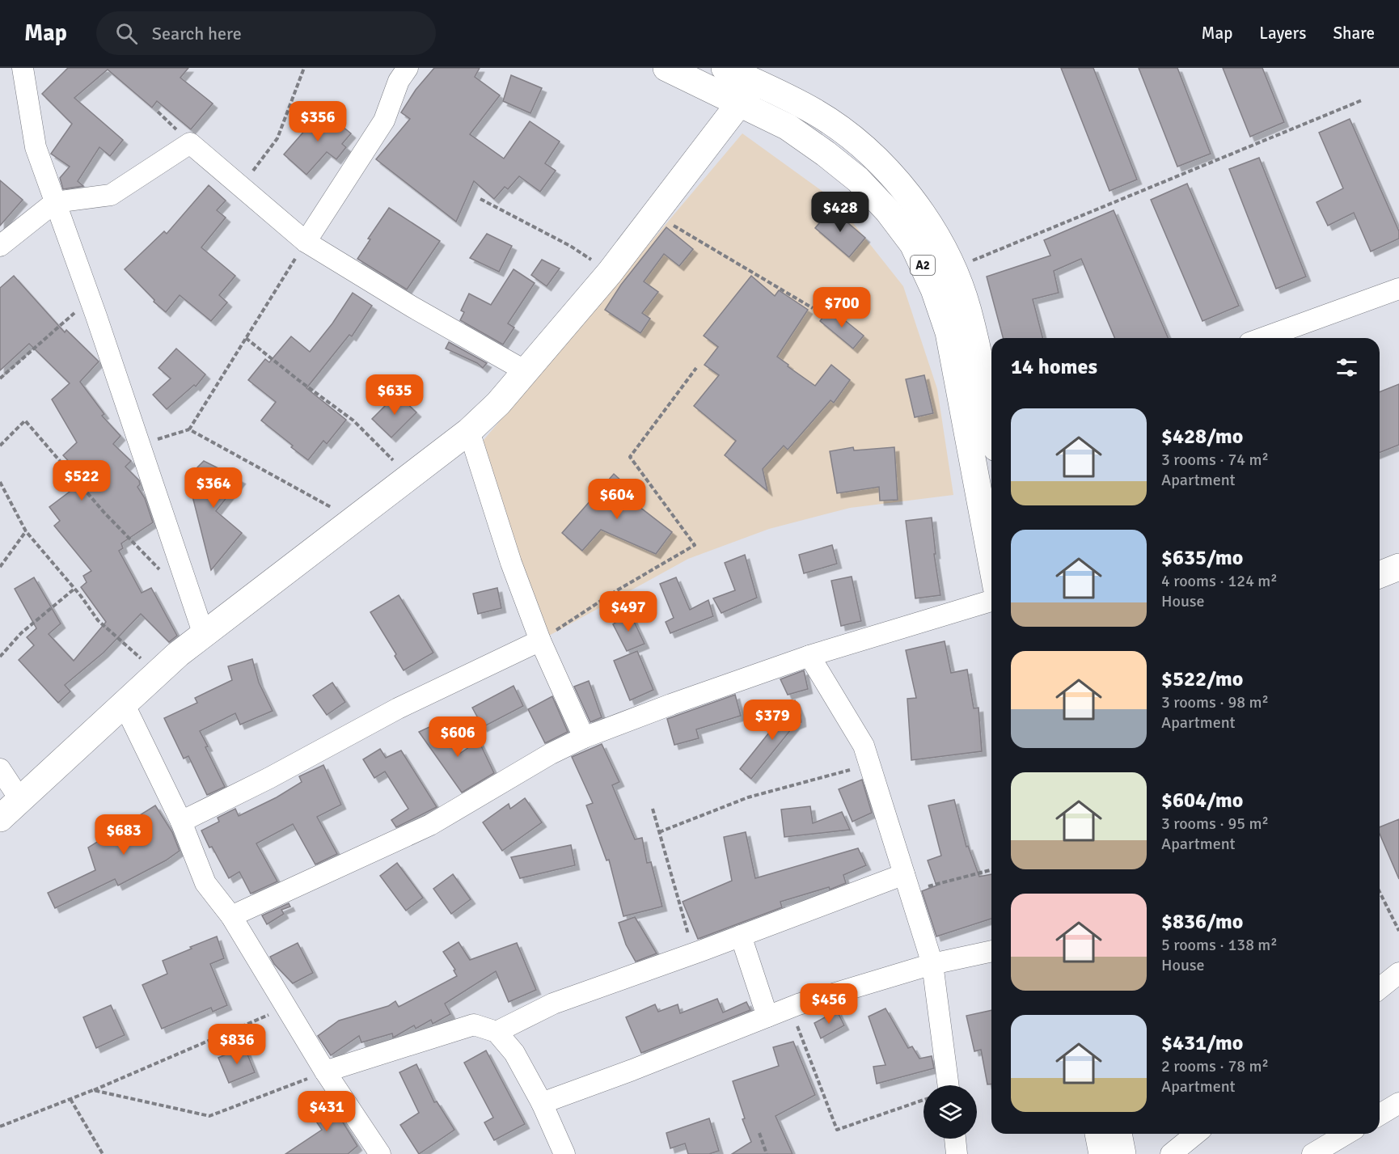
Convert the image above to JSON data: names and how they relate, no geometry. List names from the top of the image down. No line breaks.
{"streets":{"main road":["A2"]},"page":{"header":"Map","search":"Search here","nav":["Map","Layers","Share"],"price":["$356","$428","$700","$635","$522","$364","$604","$497","$379","$606","$683","$456","$836","$431"],"heading":"14 homes","list":[{"name":"$428/mo","note":"3 rooms · 74 m² · Apartment"},{"name":"$635/mo","note":"4 rooms · 124 m² · House"},{"name":"$522/mo","note":"3 rooms · 98 m² · Apartment"},{"name":"$604/mo","note":"3 rooms · 95 m² · Apartment"},{"name":"$836/mo","note":"5 rooms · 138 m² · House"},{"name":"$431/mo","note":"2 rooms · 78 m² · Apartment"}]}}
